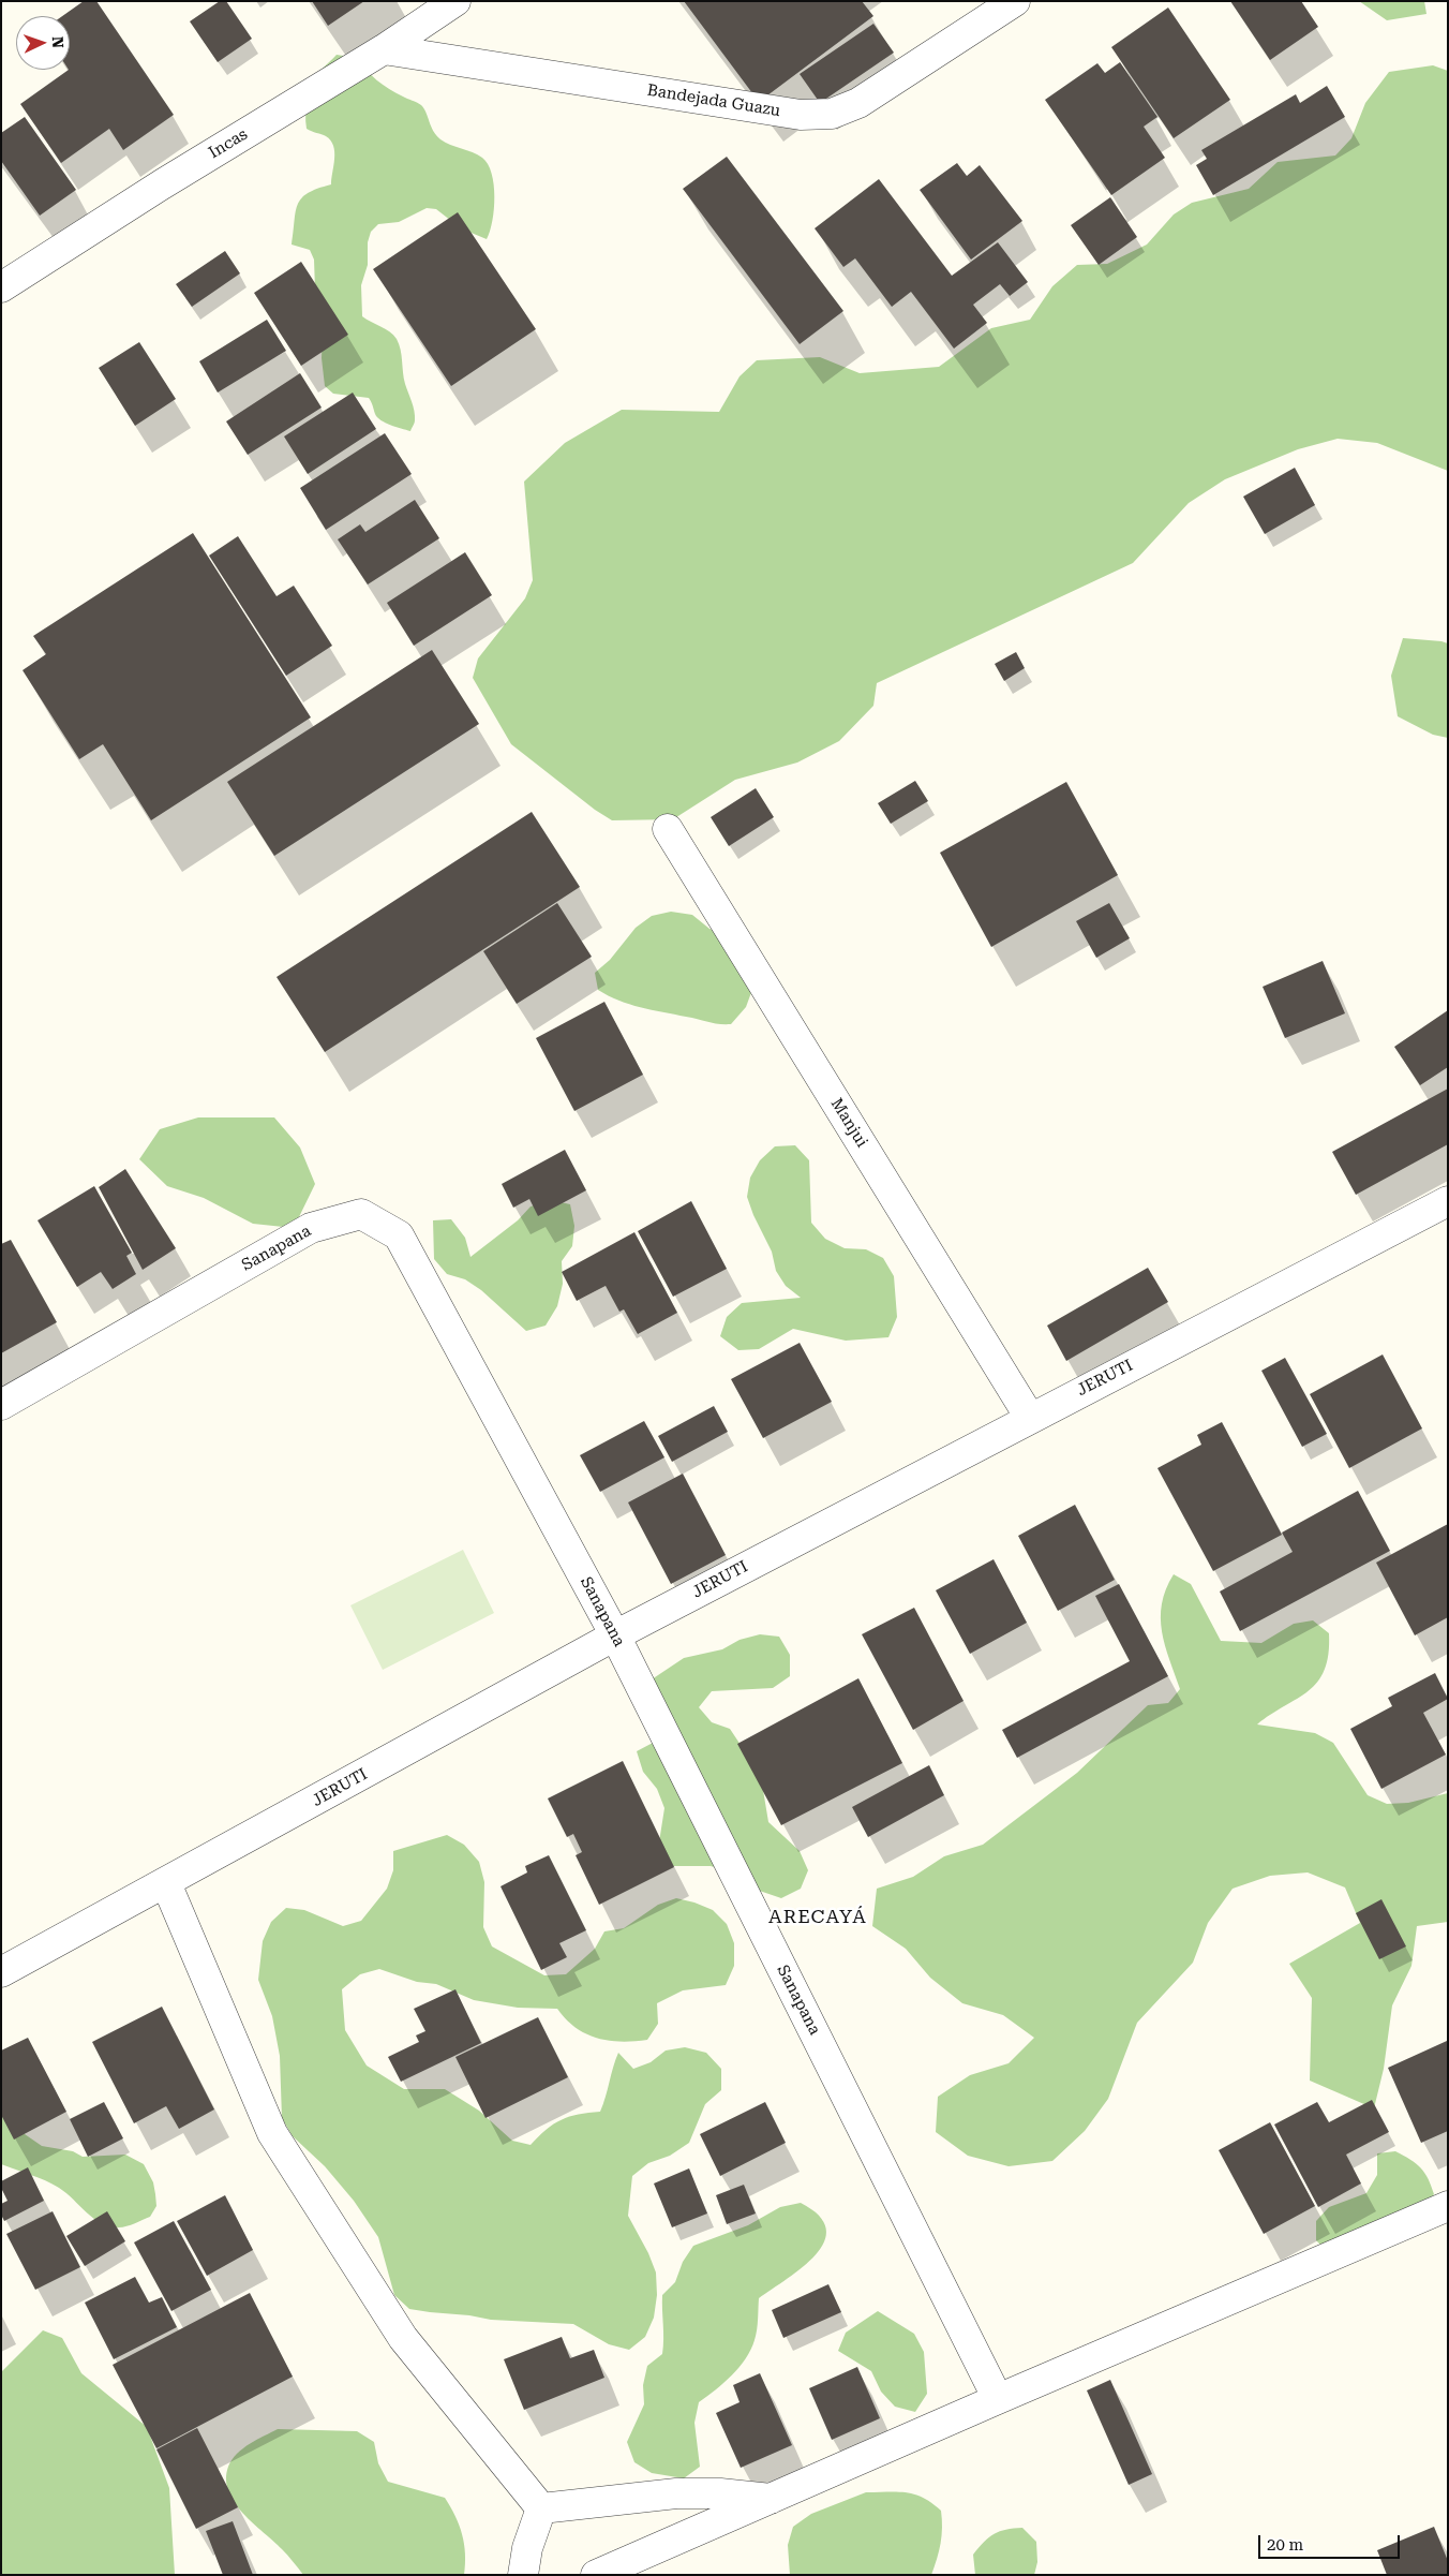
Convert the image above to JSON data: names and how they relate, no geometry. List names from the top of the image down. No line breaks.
{"streets":{"street":["Bandejada Guazu","Incas","Manjui","Sanapana","JERUTI"]},"crossings":[["Bandejada Guazu","Incas"],["Manjui","JERUTI"],["Sanapana","JERUTI"]],"districts":["ARECAYÁ"],"scale_bar":"20 m","north":"right"}
